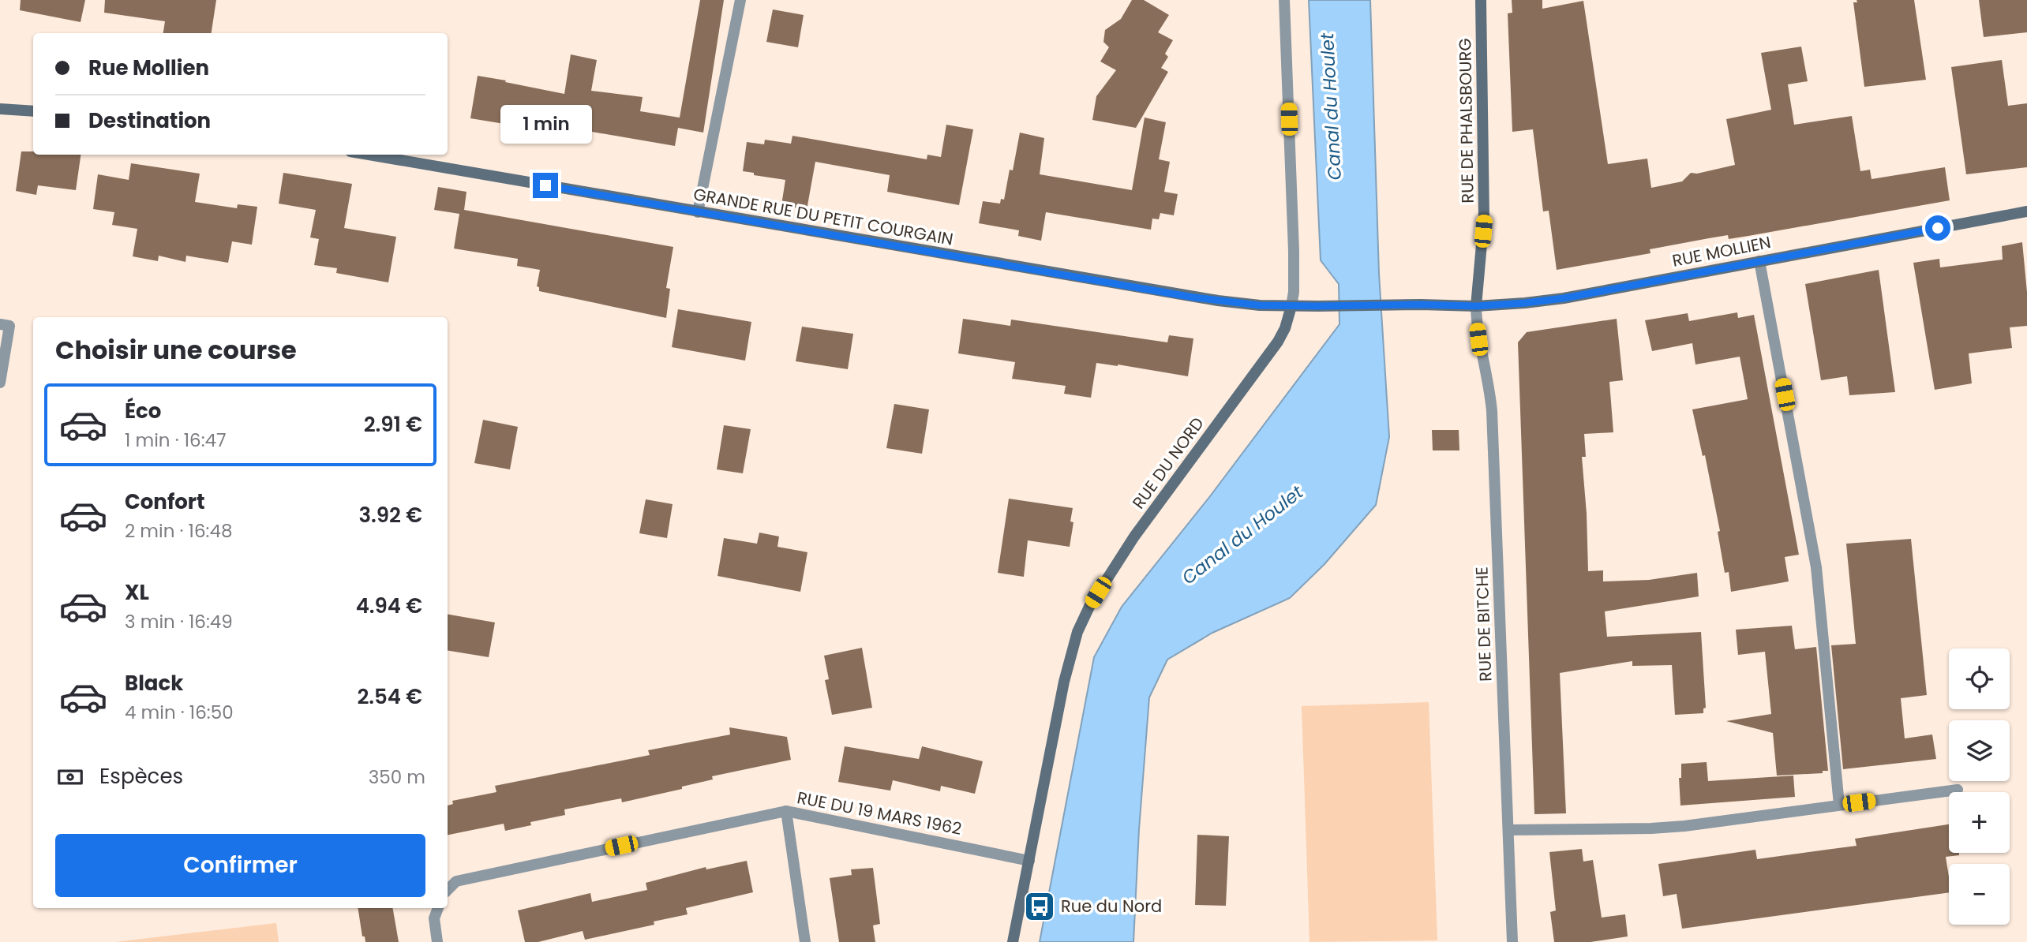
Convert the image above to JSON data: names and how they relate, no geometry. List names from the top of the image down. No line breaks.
{"streets":{"street":["RUE DE PHALSBOURG","GRANDE RUE DU PETIT COURGAIN","RUE MOLLIEN","RUE DU NORD","RUE DE BITCHE","RUE DU 19 MARS 1962"]},"crossings":[["RUE DE PHALSBOURG","RUE MOLLIEN"],["RUE DE PHALSBOURG","RUE DE BITCHE"],["GRANDE RUE DU PETIT COURGAIN","RUE MOLLIEN"],["GRANDE RUE DU PETIT COURGAIN","RUE DU NORD"],["RUE MOLLIEN","RUE DE BITCHE"],["RUE DU NORD","RUE DU 19 MARS 1962"]],"water":["Canal du Houlet"],"places":{"bus stop":["Rue du Nord"]},"page":{"banner":["Rue Mollien","Destination"],"bubble":"1 min","heading":"Choisir une course","list":[{"name":"Éco","note":"1 min · 16:47","value":"2.91 €"},{"name":"Confort","note":"2 min · 16:48","value":"3.92 €"},{"name":"XL","note":"3 min · 16:49","value":"4.94 €"},{"name":"Black","note":"4 min · 16:50","value":"2.54 €"}],"map_buttons":["+","−"],"pay":["Espèces","350 m"],"buttons":"Confirmer"}}
